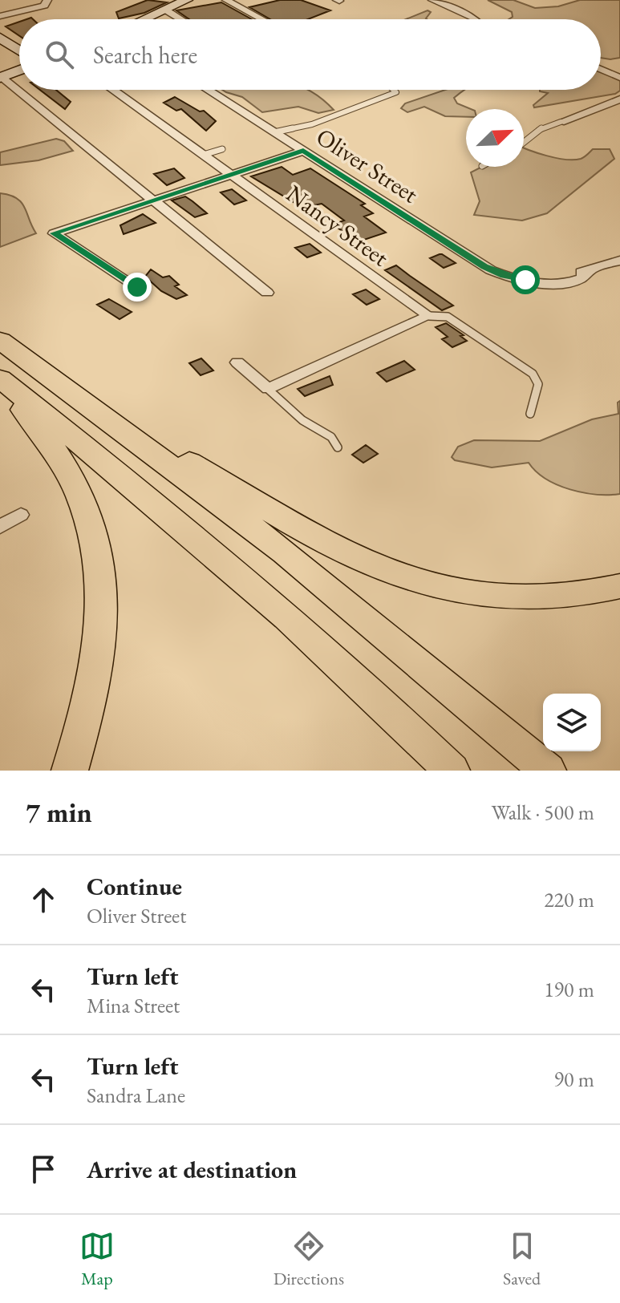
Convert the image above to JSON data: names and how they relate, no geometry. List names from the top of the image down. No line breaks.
{"streets":{"street":["Oliver Street","Nancy Street"]},"north":"top right","page":{"search":"Search here","heading":["7 min","Walk · 500 m"],"list":[["Continue","Oliver Street","220 m"],["Turn left","Mina Street","190 m"],["Turn left","Sandra Lane","90 m"],"Arrive at destination"],"nav":["Map","Directions","Saved"]}}
